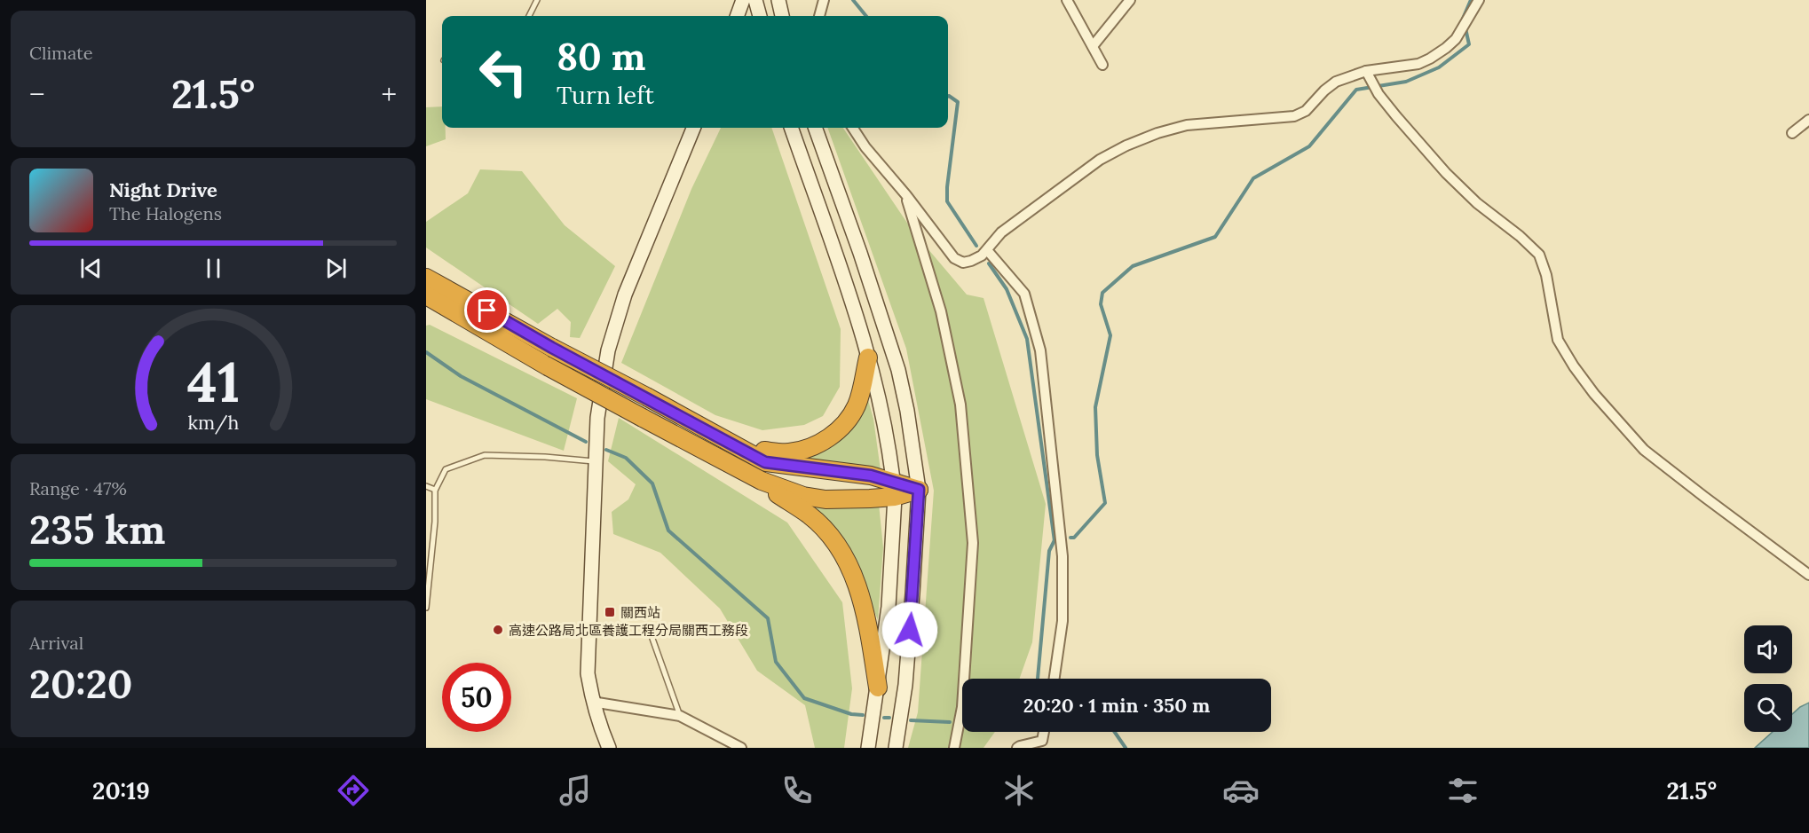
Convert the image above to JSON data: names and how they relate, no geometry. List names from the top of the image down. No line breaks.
{"places":{"transit":["關西站"],"other":["高速公路局北區養護工程分局關西工務段"]},"page":{"tile":["Climate",["Range · 47%","235 km"],["Arrival","20:20"]],"turn":["80 m","Turn left"],"heat":["−","21.5°","+"],"song":["Night Drive","The Halogens"],"limit":"50","trip":"20:20 · 1 min · 350 m","tabs":["20:19","21.5°"],"gauge":["41","km/h"]}}
